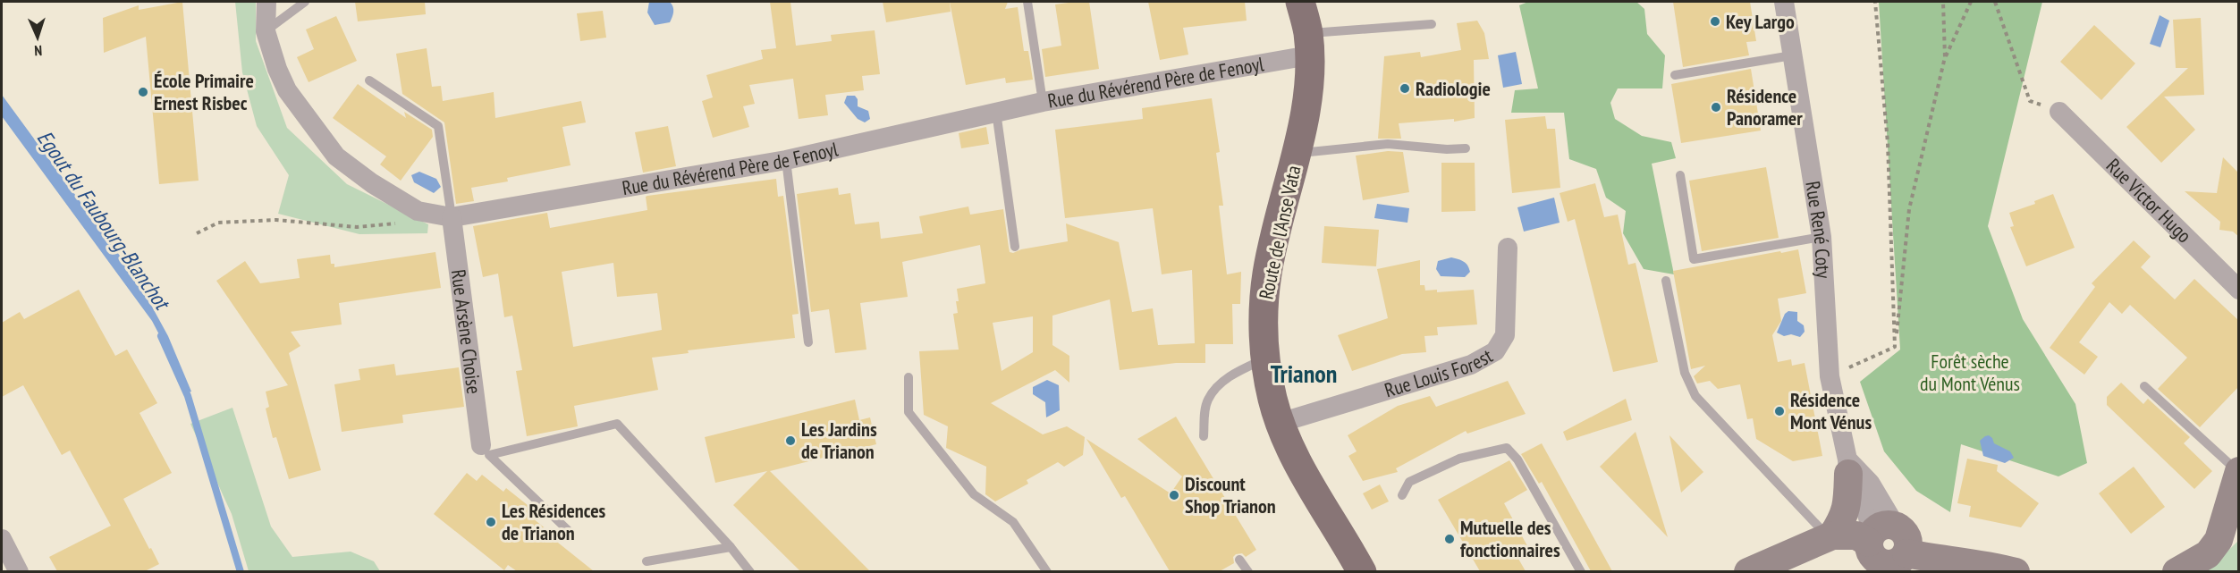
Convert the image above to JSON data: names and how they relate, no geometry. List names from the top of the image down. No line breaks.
{"streets":{"main road":["Route de l'Anse Vata"],"street":["Rue du Révérend Père de Fenoyl","Rue Victor Hugo","Rue René Coty","Rue Arsène Choise","Rue Louis Forest"]},"crossings":[["Rue du Révérend Père de Fenoyl","Route de l'Anse Vata"],["Rue du Révérend Père de Fenoyl","Rue Arsène Choise"],["Route de l'Anse Vata","Rue Louis Forest"]],"districts":["Trianon"],"water":["Egout du Faubourg-Blanchot"],"parks":["Forêt sèche du Mont Vénus"],"places":["Key Largo","Radiologie","École Primaire Ernest Risbec","Résidence Panoramer","Résidence Mont Vénus","Les Jardins de Trianon","Discount Shop Trianon","Les Résidences de Trianon","Mutuelle des fonctionnaires"],"north":"bottom"}
